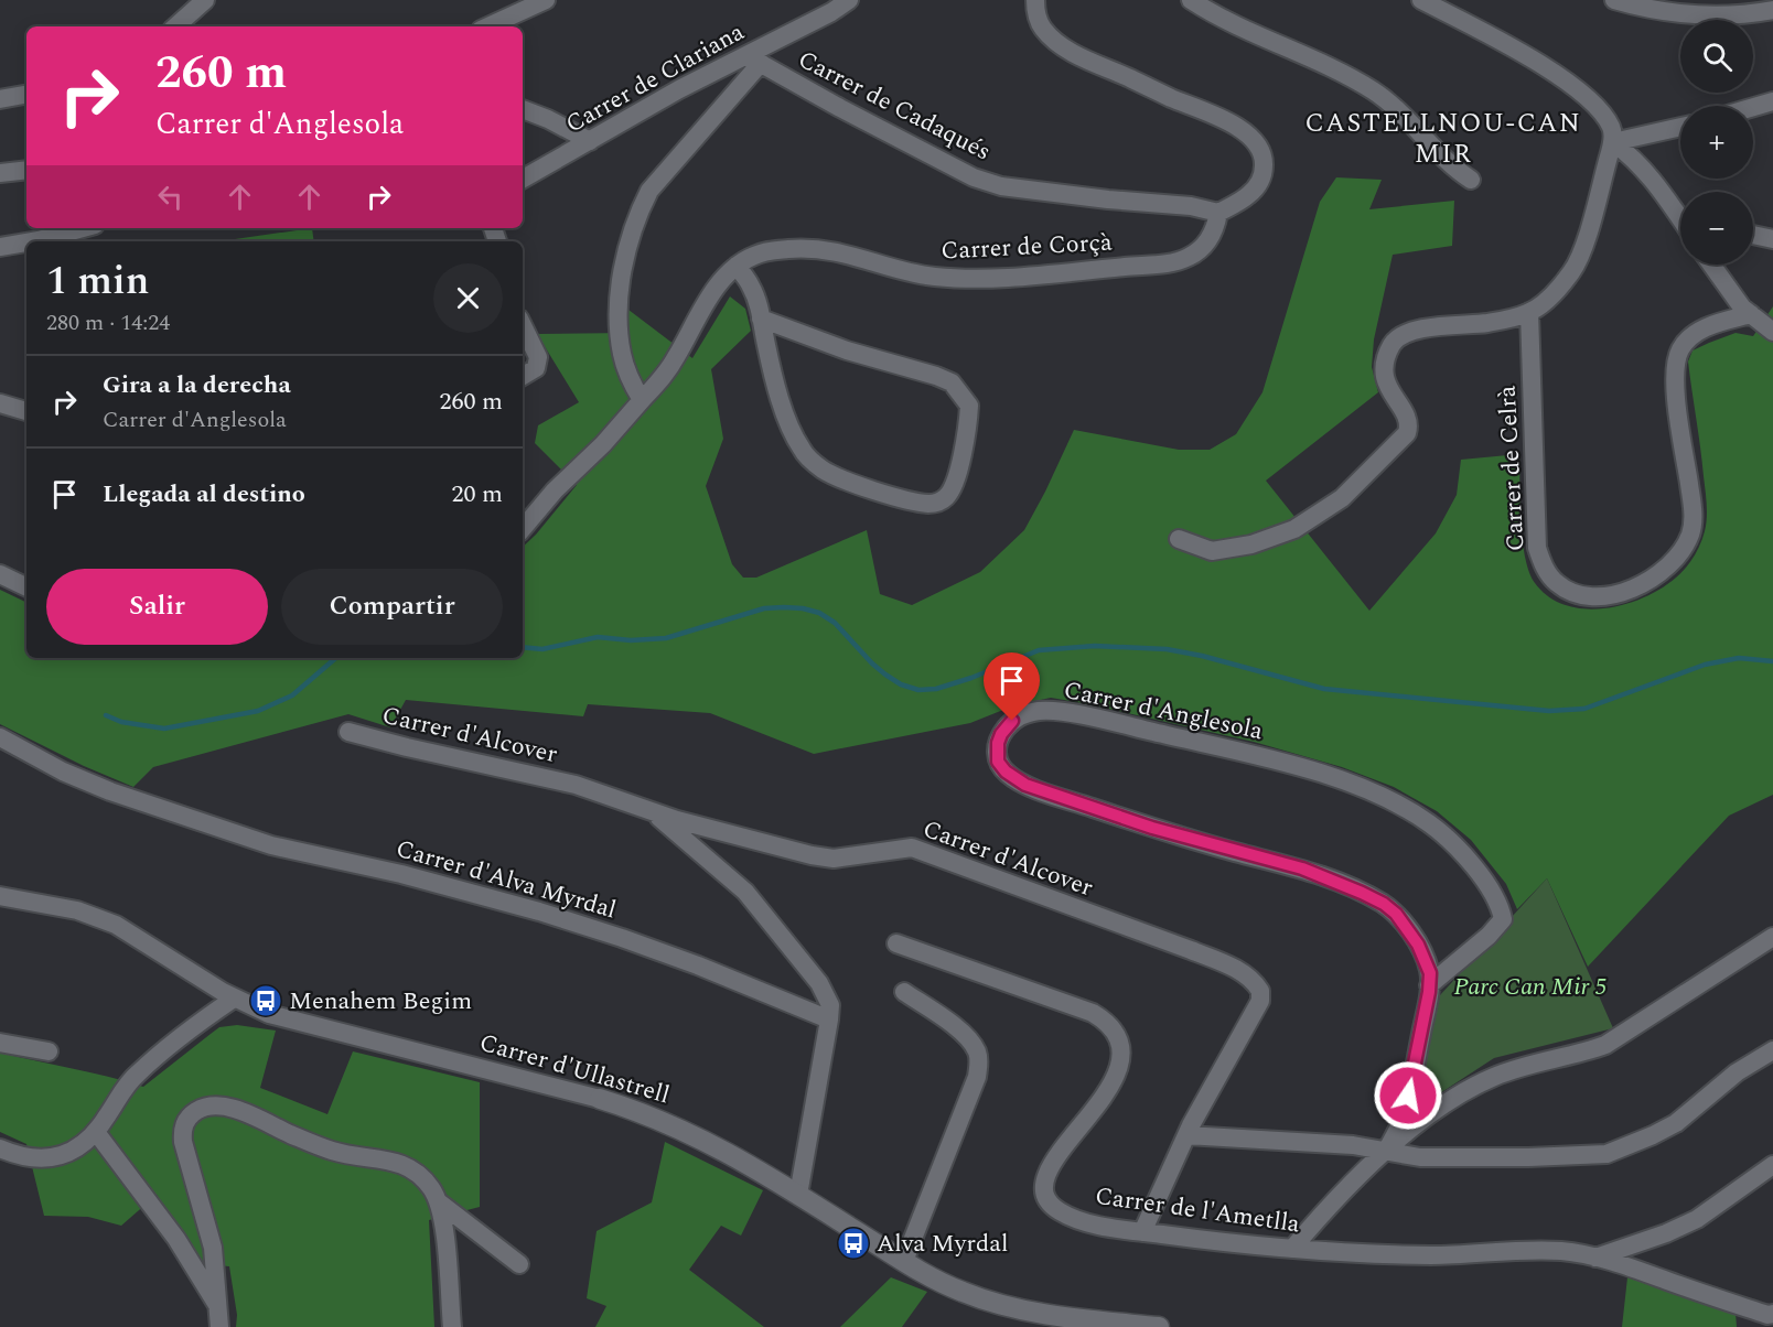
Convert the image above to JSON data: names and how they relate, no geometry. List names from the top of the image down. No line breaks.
{"streets":{"street":["Carrer de Clariana","Carrer de Cadaqués","Carrer de Corçà","Carrer de Celrà","Carrer d'Anglesola","Carrer d'Alcover","Carrer d'Alva Myrdal","Carrer d'Ullastrell","Carrer de l'Ametlla"]},"crossings":[["Carrer de Clariana","Carrer de Cadaqués"],["Carrer de Cadaqués","Carrer de Corçà"],["Carrer d'Alcover","Carrer de l'Ametlla"]],"districts":["CASTELLNOU-CAN MIR"],"parks":["Parc Can Mir 5"],"places":{"bus stop":["Menahem Begim","Alva Myrdal"]},"page":{"map_buttons":["+","−"],"turn":["260 m","Carrer d'Anglesola"],"heading":["1 min","280 m · 14:24"],"list":[{"name":"Gira a la derecha","note":"Carrer d'Anglesola","value":"260 m"},{"name":"Llegada al destino","value":"20 m"}],"buttons":["Salir","Compartir"]}}
